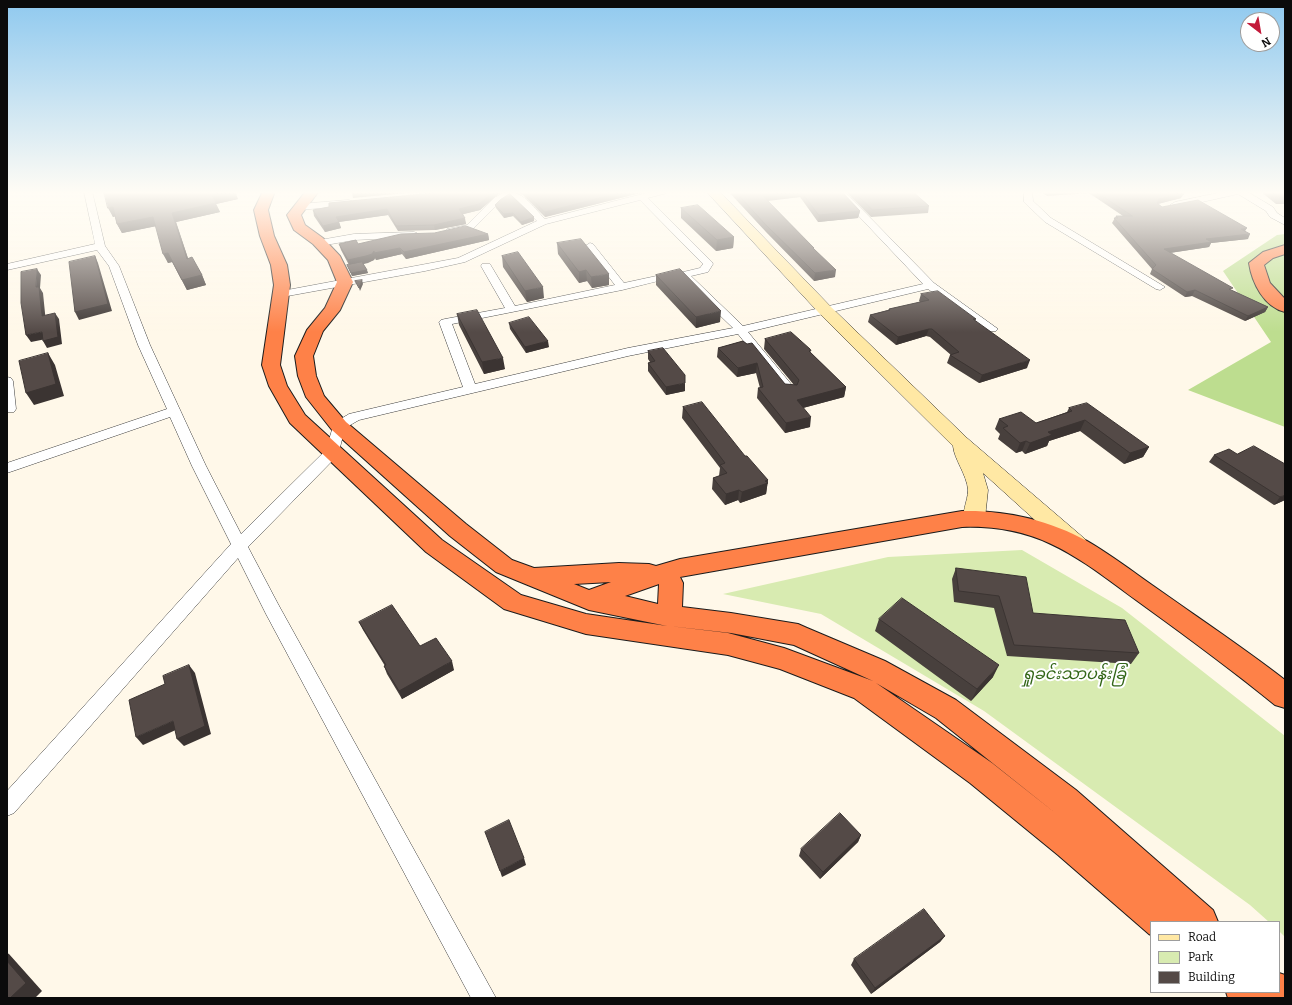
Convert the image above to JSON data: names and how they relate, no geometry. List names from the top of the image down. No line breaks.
{"parks":["ရှုခင်းသာပန်းခြံ"],"legend":["Road","Park","Building"],"north":"bottom right"}
